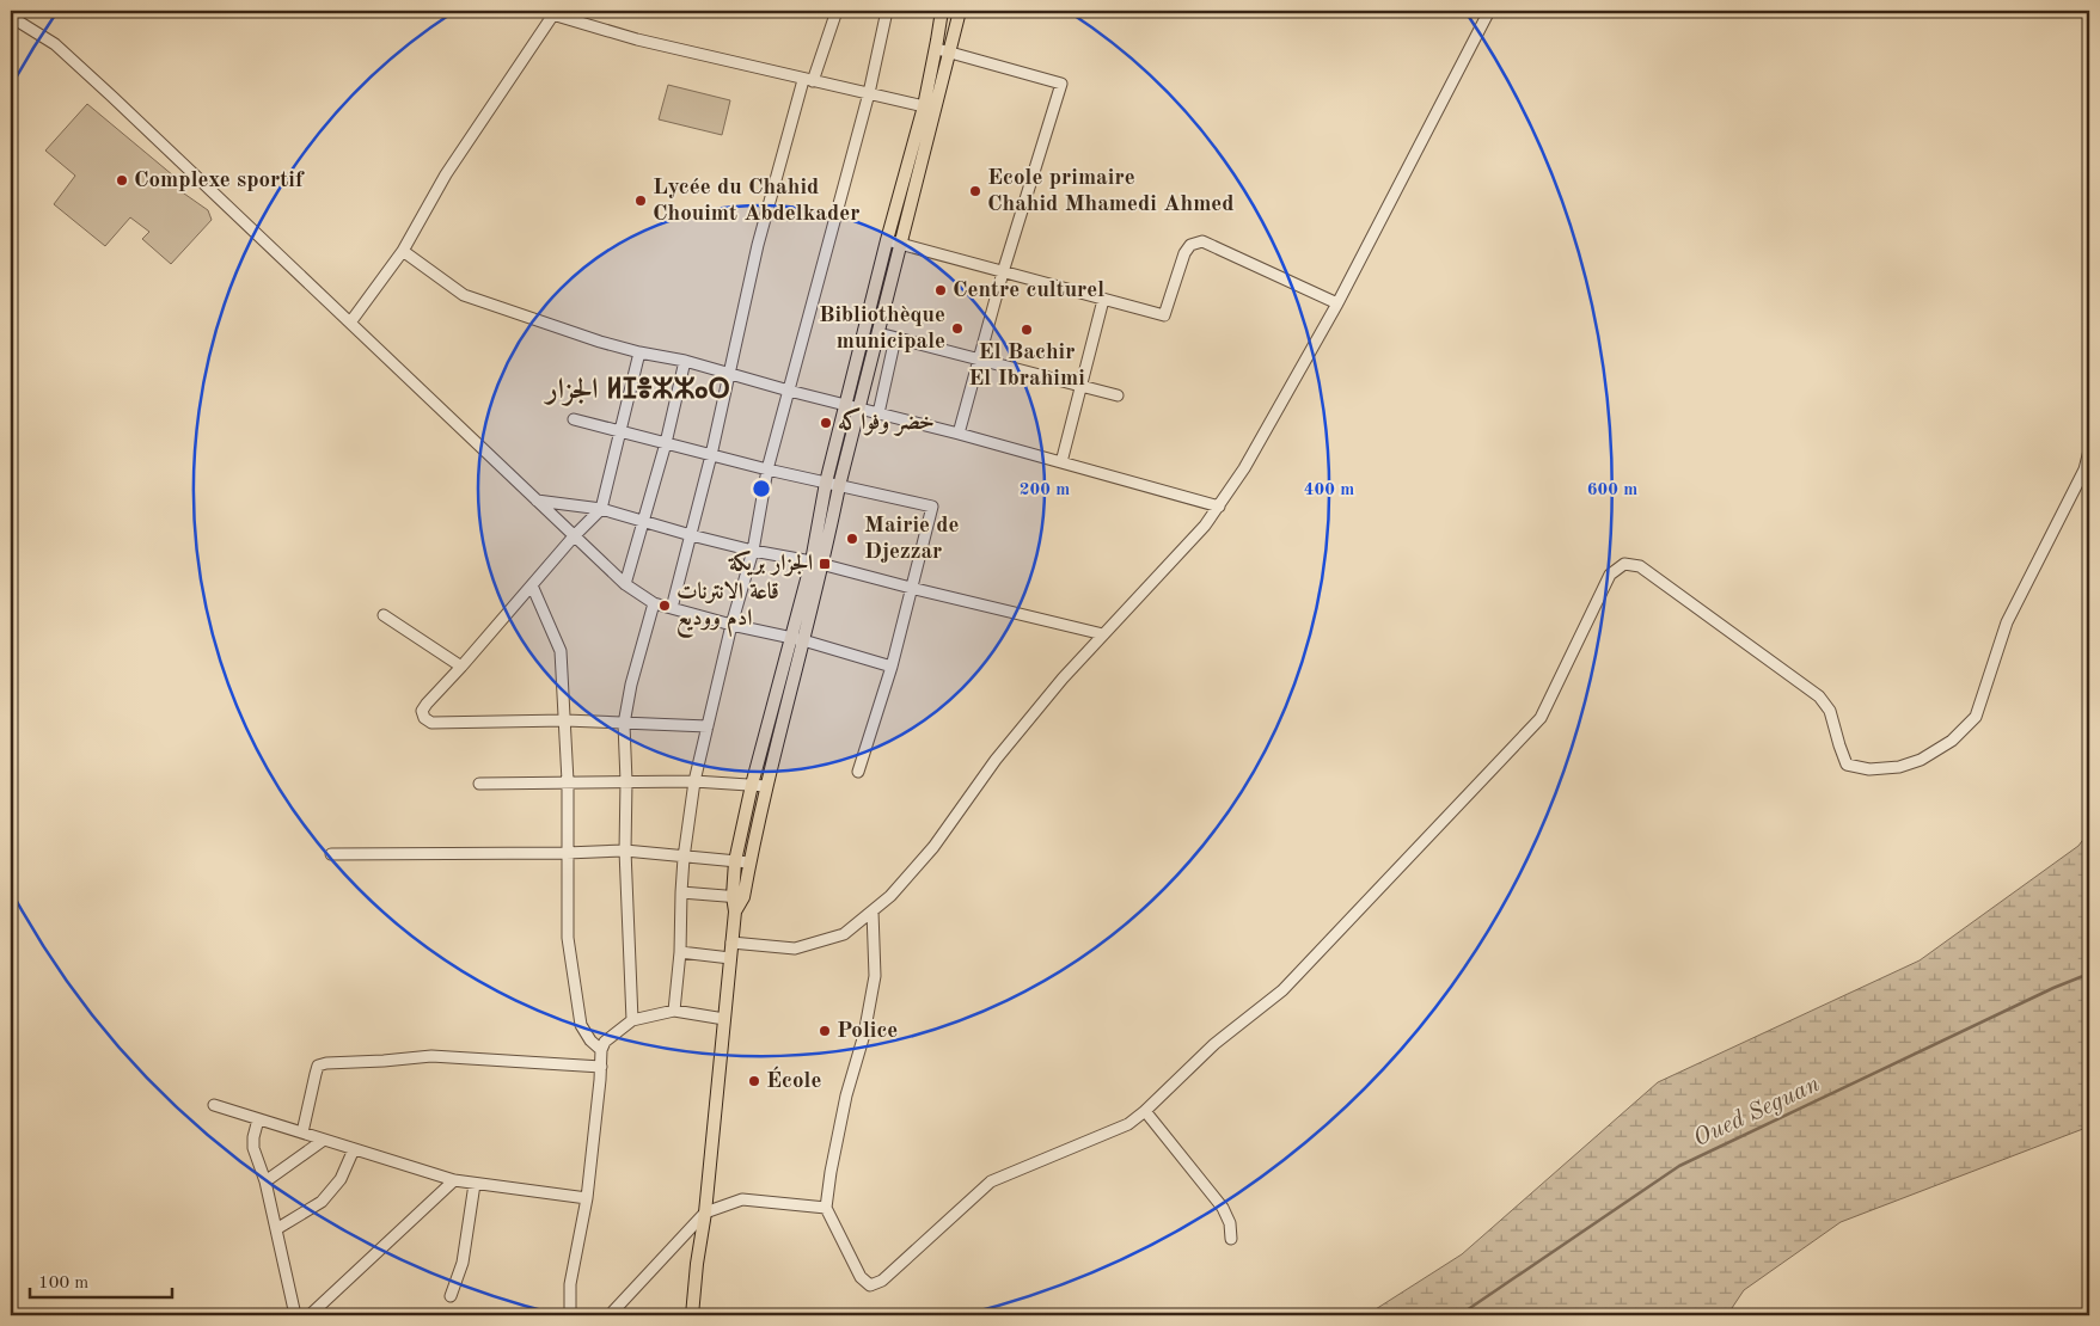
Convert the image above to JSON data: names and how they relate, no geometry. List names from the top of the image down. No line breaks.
{"districts":["الجزار ⵍⵊⴻⵣⵣⴰⵔ"],"water":["Oued Seguan"],"places":{"other":["Complexe sportif","Ecole primaire Chahid Mhamedi Ahmed","Lycée du Chahid Chouimt Abdelkader","Centre culturel","Bibliothèque municipale","El Bachir El Ibrahimi","خضر وفواكه","Mairie de Djezzar","قاعة الانترنات ادم ووديع","Police","École"],"transit":["الجزار بريكة"]},"scale_bar":"100 m","rings":["200 m","400 m","600 m"]}
